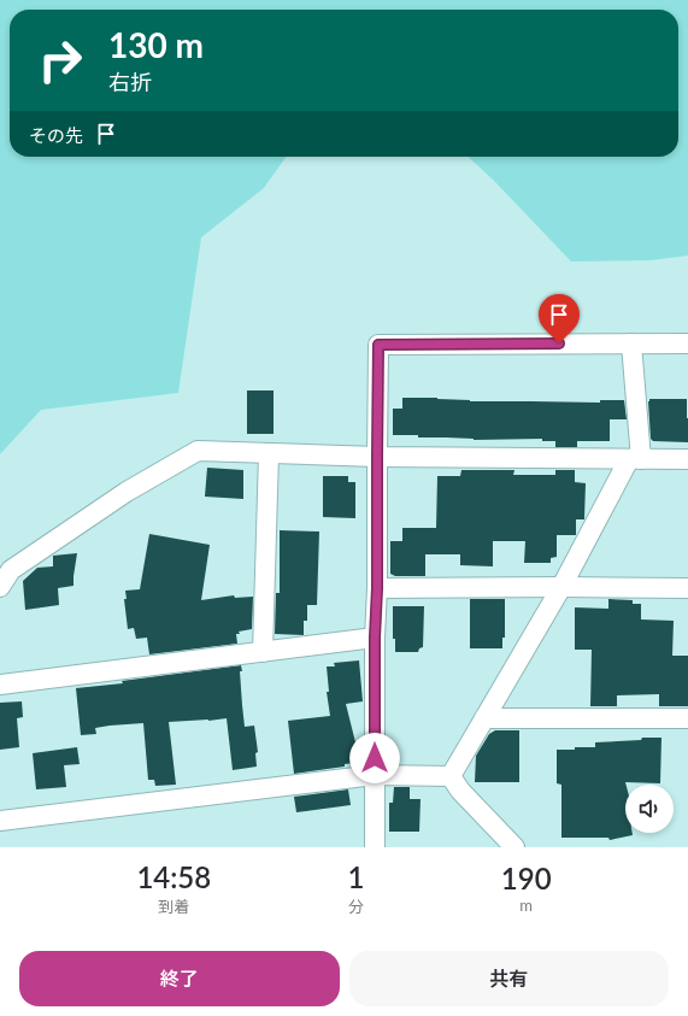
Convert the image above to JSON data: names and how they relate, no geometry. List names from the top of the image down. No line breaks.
{"page":{"turn":["130 m","右折"],"then":"その先","eta":["14:58","到着","1","分","190","m"],"buttons":["終了","共有"]}}
